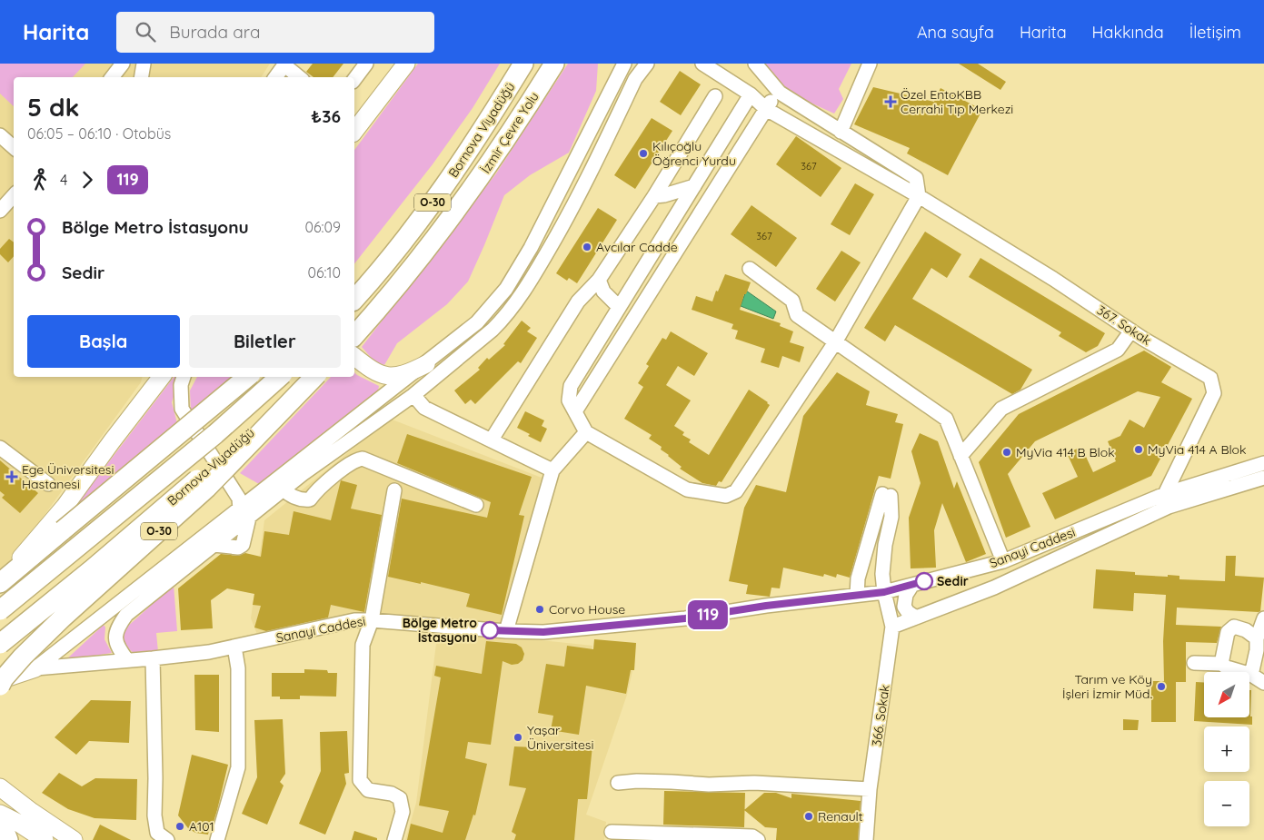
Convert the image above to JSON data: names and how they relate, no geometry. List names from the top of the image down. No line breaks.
{"streets":{"highway":["Bornova Viyadüğü","İzmir Çevre Yolu","O-30"],"street":["367. Sokak","Sanayi Caddesi","366. Sokak"]},"crossings":[["367. Sokak","Sanayi Caddesi"],["Sanayi Caddesi","366. Sokak"]],"places":{"health":["Özel EntoKBB Cerrahi Tıp Merkezi","Ege Üniversitesi Hastanesi"],"other":["Kılıçoğlu Öğrenci Yurdu","Avcılar Cadde","MyVia 414 A Blok","MyVia 414 B Blok","Sedir","Corvo House","Bölge Metro İstasyonu","Tarım ve Köy İşleri İzmir Müd.","Yaşar Üniversitesi","Renault","A101"]},"lines":["bus line 119"],"house_numbers":["367","367"],"north":"bottom left","page":{"header":"Harita","search":"Burada ara","nav":["Ana sayfa","Harita","Hakkında","İletişim"],"on_map":"119","heading":["5 dk","06:05 – 06:10 · Otobüs","₺36"],"legs":["4","119"],"list":[{"name":"Bölge Metro İstasyonu","value":"06:09"},{"name":"Sedir","value":"06:10"}],"buttons":["Başla","Biletler"],"map_buttons":["+","−"]}}
